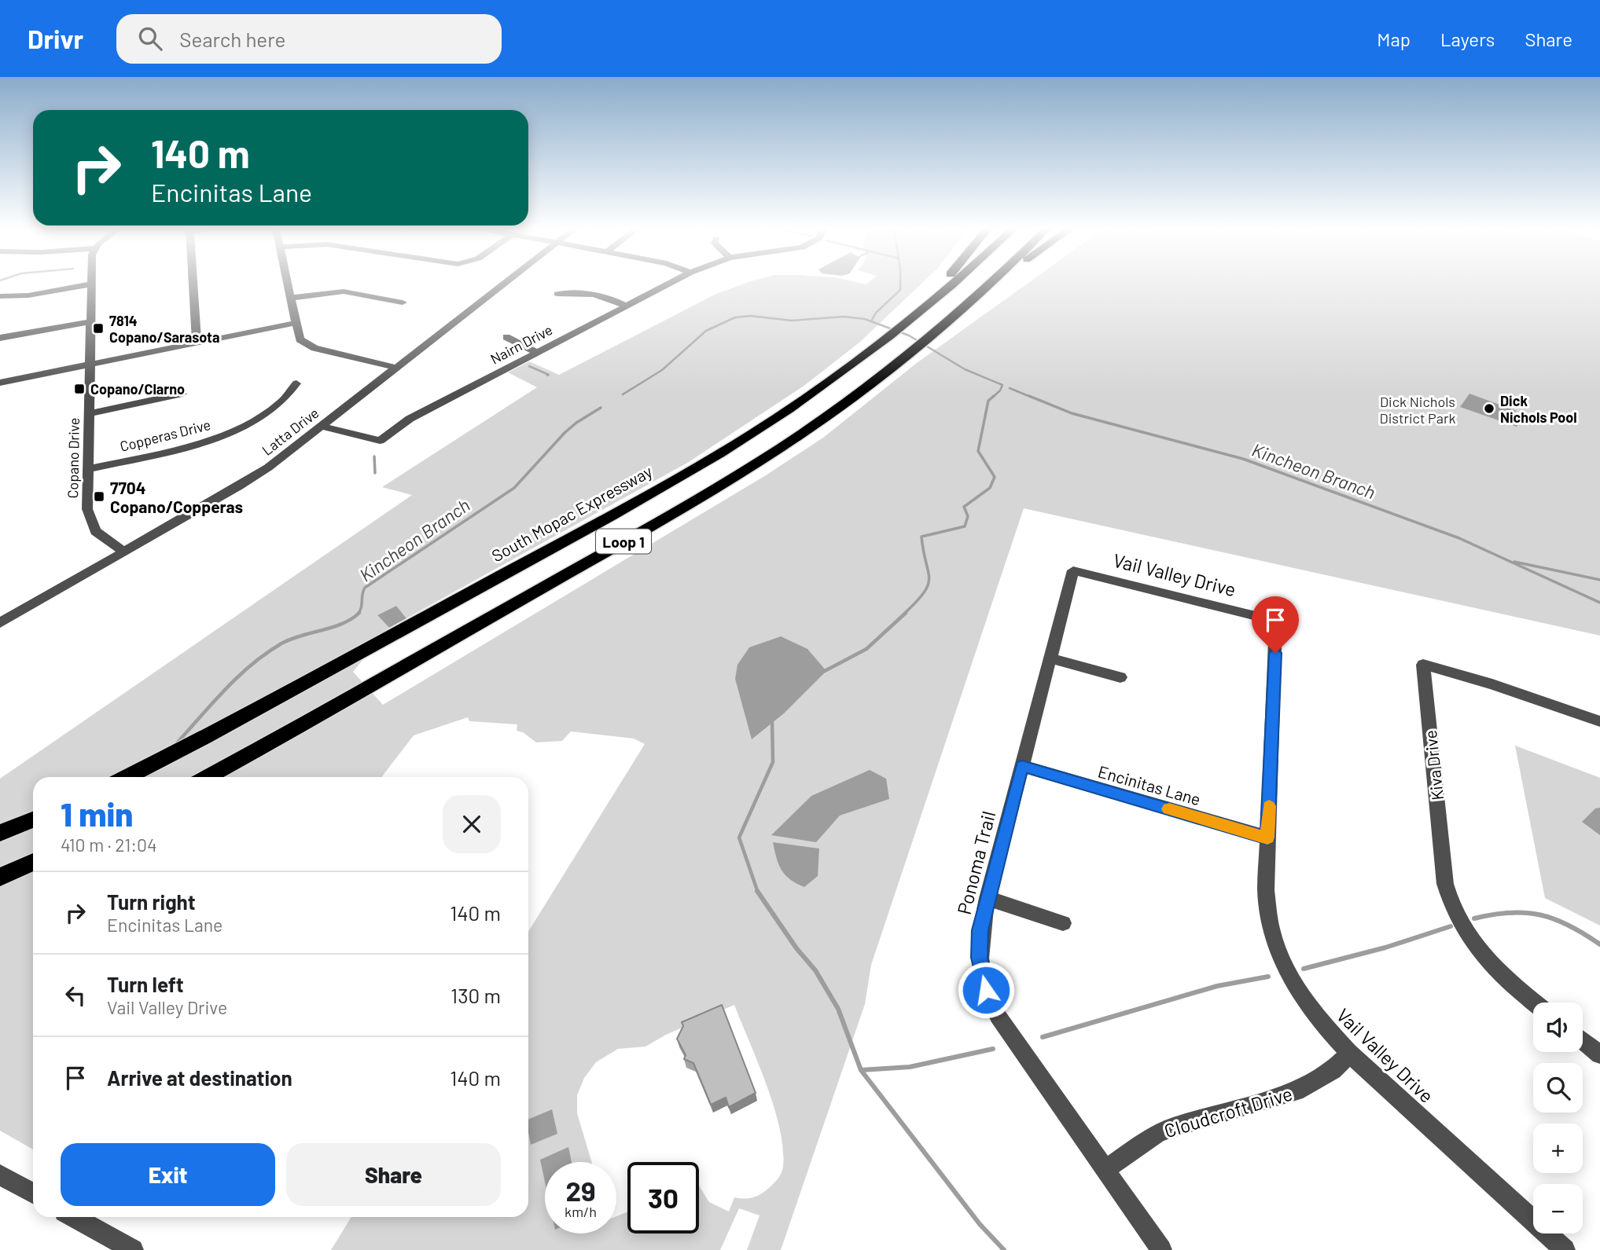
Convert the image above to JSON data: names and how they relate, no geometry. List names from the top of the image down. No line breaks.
{"streets":{"highway":["South Mopac Expressway","Loop 1"],"street":["Nairn Drive","Latta Drive","Copperas Drive","Copano Drive","Vail Valley Drive","Kiva Drive","Encinitas Lane","Ponoma Trail","Cloudcroft Drive"]},"crossings":[["Nairn Drive","Latta Drive"],["Latta Drive","Copano Drive"],["Copperas Drive","Copano Drive"],["Vail Valley Drive","Encinitas Lane"],["Vail Valley Drive","Ponoma Trail"],["Vail Valley Drive","Cloudcroft Drive"],["Encinitas Lane","Ponoma Trail"],["Ponoma Trail","Cloudcroft Drive"]],"water":["Kincheon Branch"],"parks":["Dick Nichols District Park"],"places":{"transit":["7814 Copano/Sarasota","Copano/Clarno","7704 Copano/Copperas"],"other":["Dick Nichols Pool"]},"page":{"header":"Drivr","search":"Search here","nav":["Map","Layers","Share"],"turn":["140 m","Encinitas Lane"],"heading":["1 min","410 m · 21:04"],"list":[{"name":"Turn right","note":"Encinitas Lane","value":"140 m"},{"name":"Turn left","note":"Vail Valley Drive","value":"130 m"},{"name":"Arrive at destination","value":"140 m"}],"map_buttons":["+","−"],"buttons":["Exit","Share"],"speed":"29 km/h","limit":"30"}}
